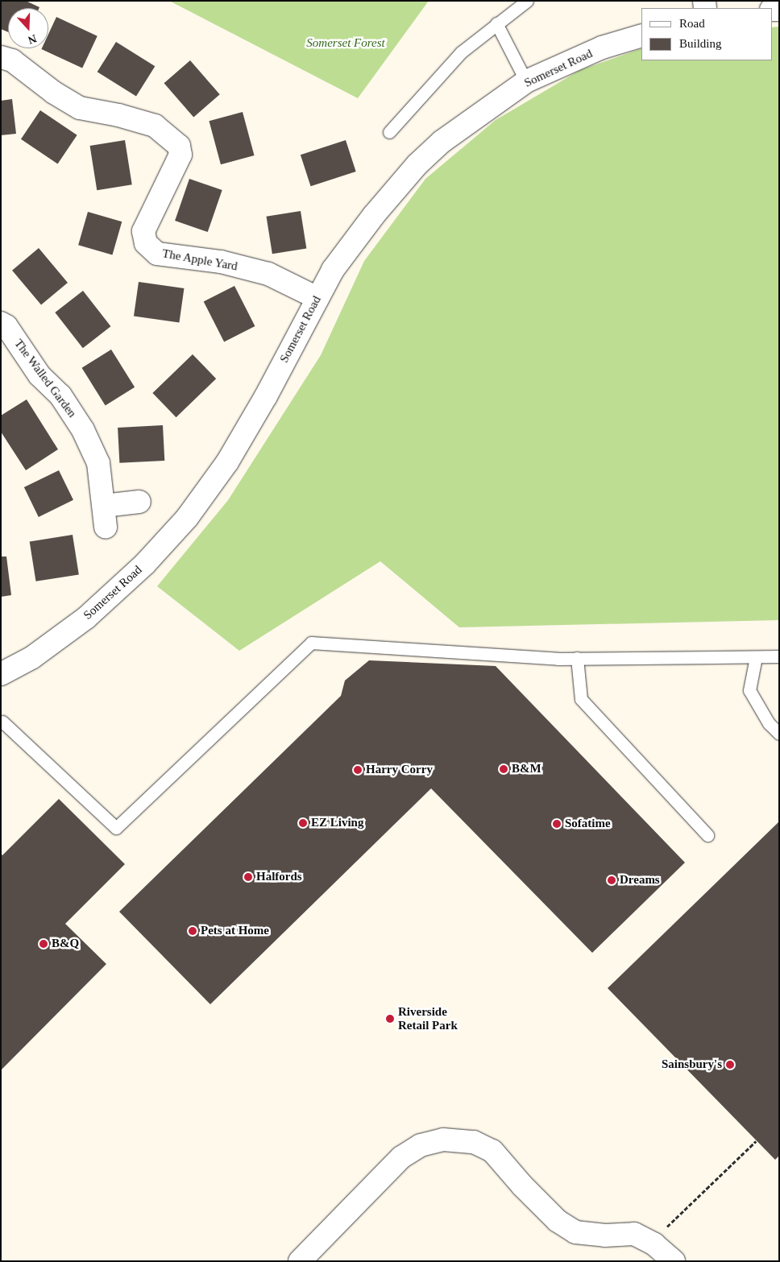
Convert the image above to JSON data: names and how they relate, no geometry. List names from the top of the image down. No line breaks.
{"streets":{"street":["Somerset Road","The Apple Yard","The Walled Garden"]},"crossings":[["Somerset Road","The Apple Yard"]],"parks":["Somerset Forest"],"places":["B&M","Harry Corry","EZ Living","Sofatime","Halfords","Dreams","Pets at Home","B&Q","Riverside Retail Park","Sainsbury's"],"legend":["Road","Building"],"north":"bottom"}
